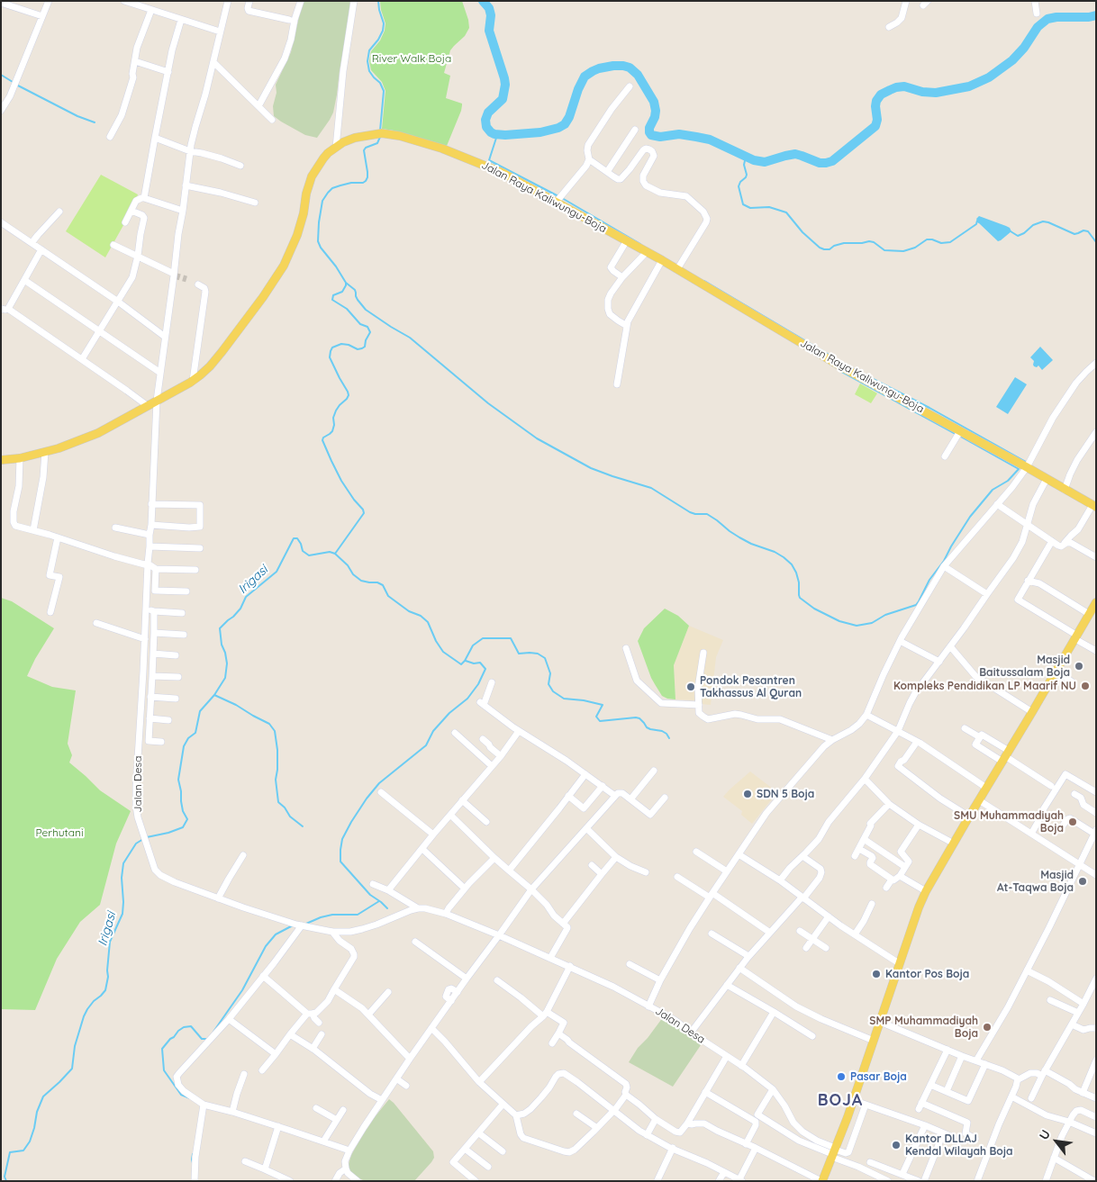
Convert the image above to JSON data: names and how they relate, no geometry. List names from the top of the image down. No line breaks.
{"streets":{"main road":["Jalan Raya Kaliwungu-Boja"],"street":["Jalan Desa"]},"crossings":[["Jalan Raya Kaliwungu-Boja","Jalan Desa"]],"districts":["BOJA"],"water":["Irigasi"],"parks":["River Walk Boja","Perhutani"],"places":["Masjid Baitussalam Boja","Kompleks Pendidikan LP Maarif NU","Pondok Pesantren Takhassus Al Quran","SDN 5 Boja","SMU Muhammadiyah Boja","Masjid At-Taqwa Boja","Kantor Pos Boja","SMP Muhammadiyah Boja","Pasar Boja","Kantor DLLAJ Kendal Wilayah Boja"],"north":"top left"}
